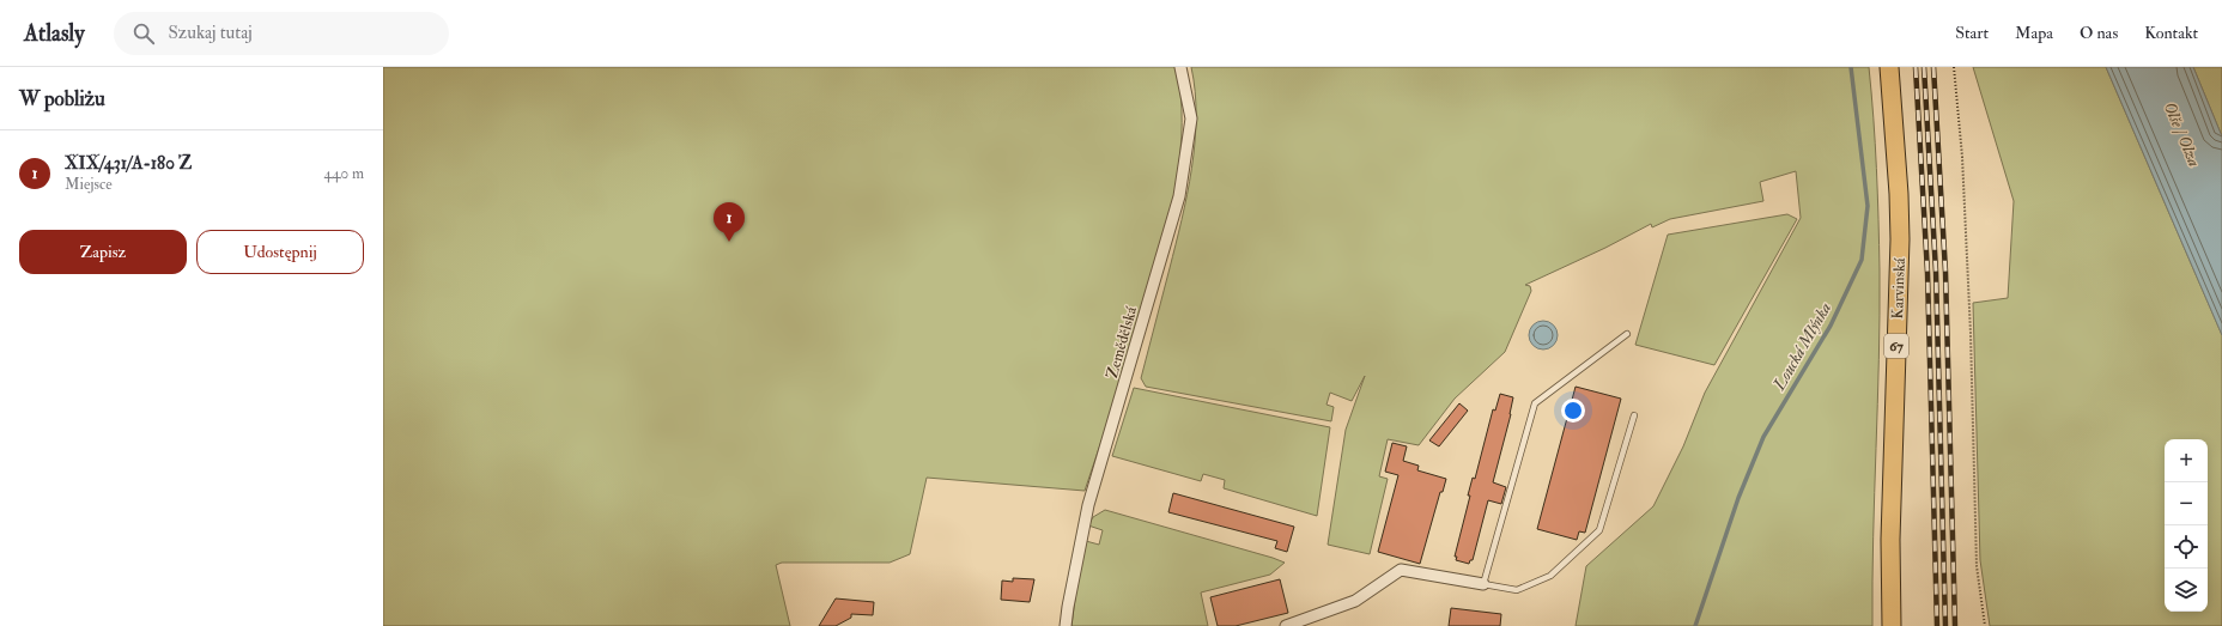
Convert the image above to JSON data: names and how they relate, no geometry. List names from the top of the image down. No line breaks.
{"streets":{"main road":["Karvinská","67"],"street":["Zemědělská"]},"water":["Olše / Olza","Loucká Mlýnka"],"page":{"header":"Atlasly","search":"Szukaj tutaj","nav":["Start","Mapa","O nas","Kontakt"],"heading":"W pobliżu","list":[{"mark":"1","name":"XIX/431/A-180 Z","note":"Miejsce","value":"440 m"}],"pins":"1","buttons":["Zapisz","Udostępnij"],"map_buttons":["+","−"]}}
